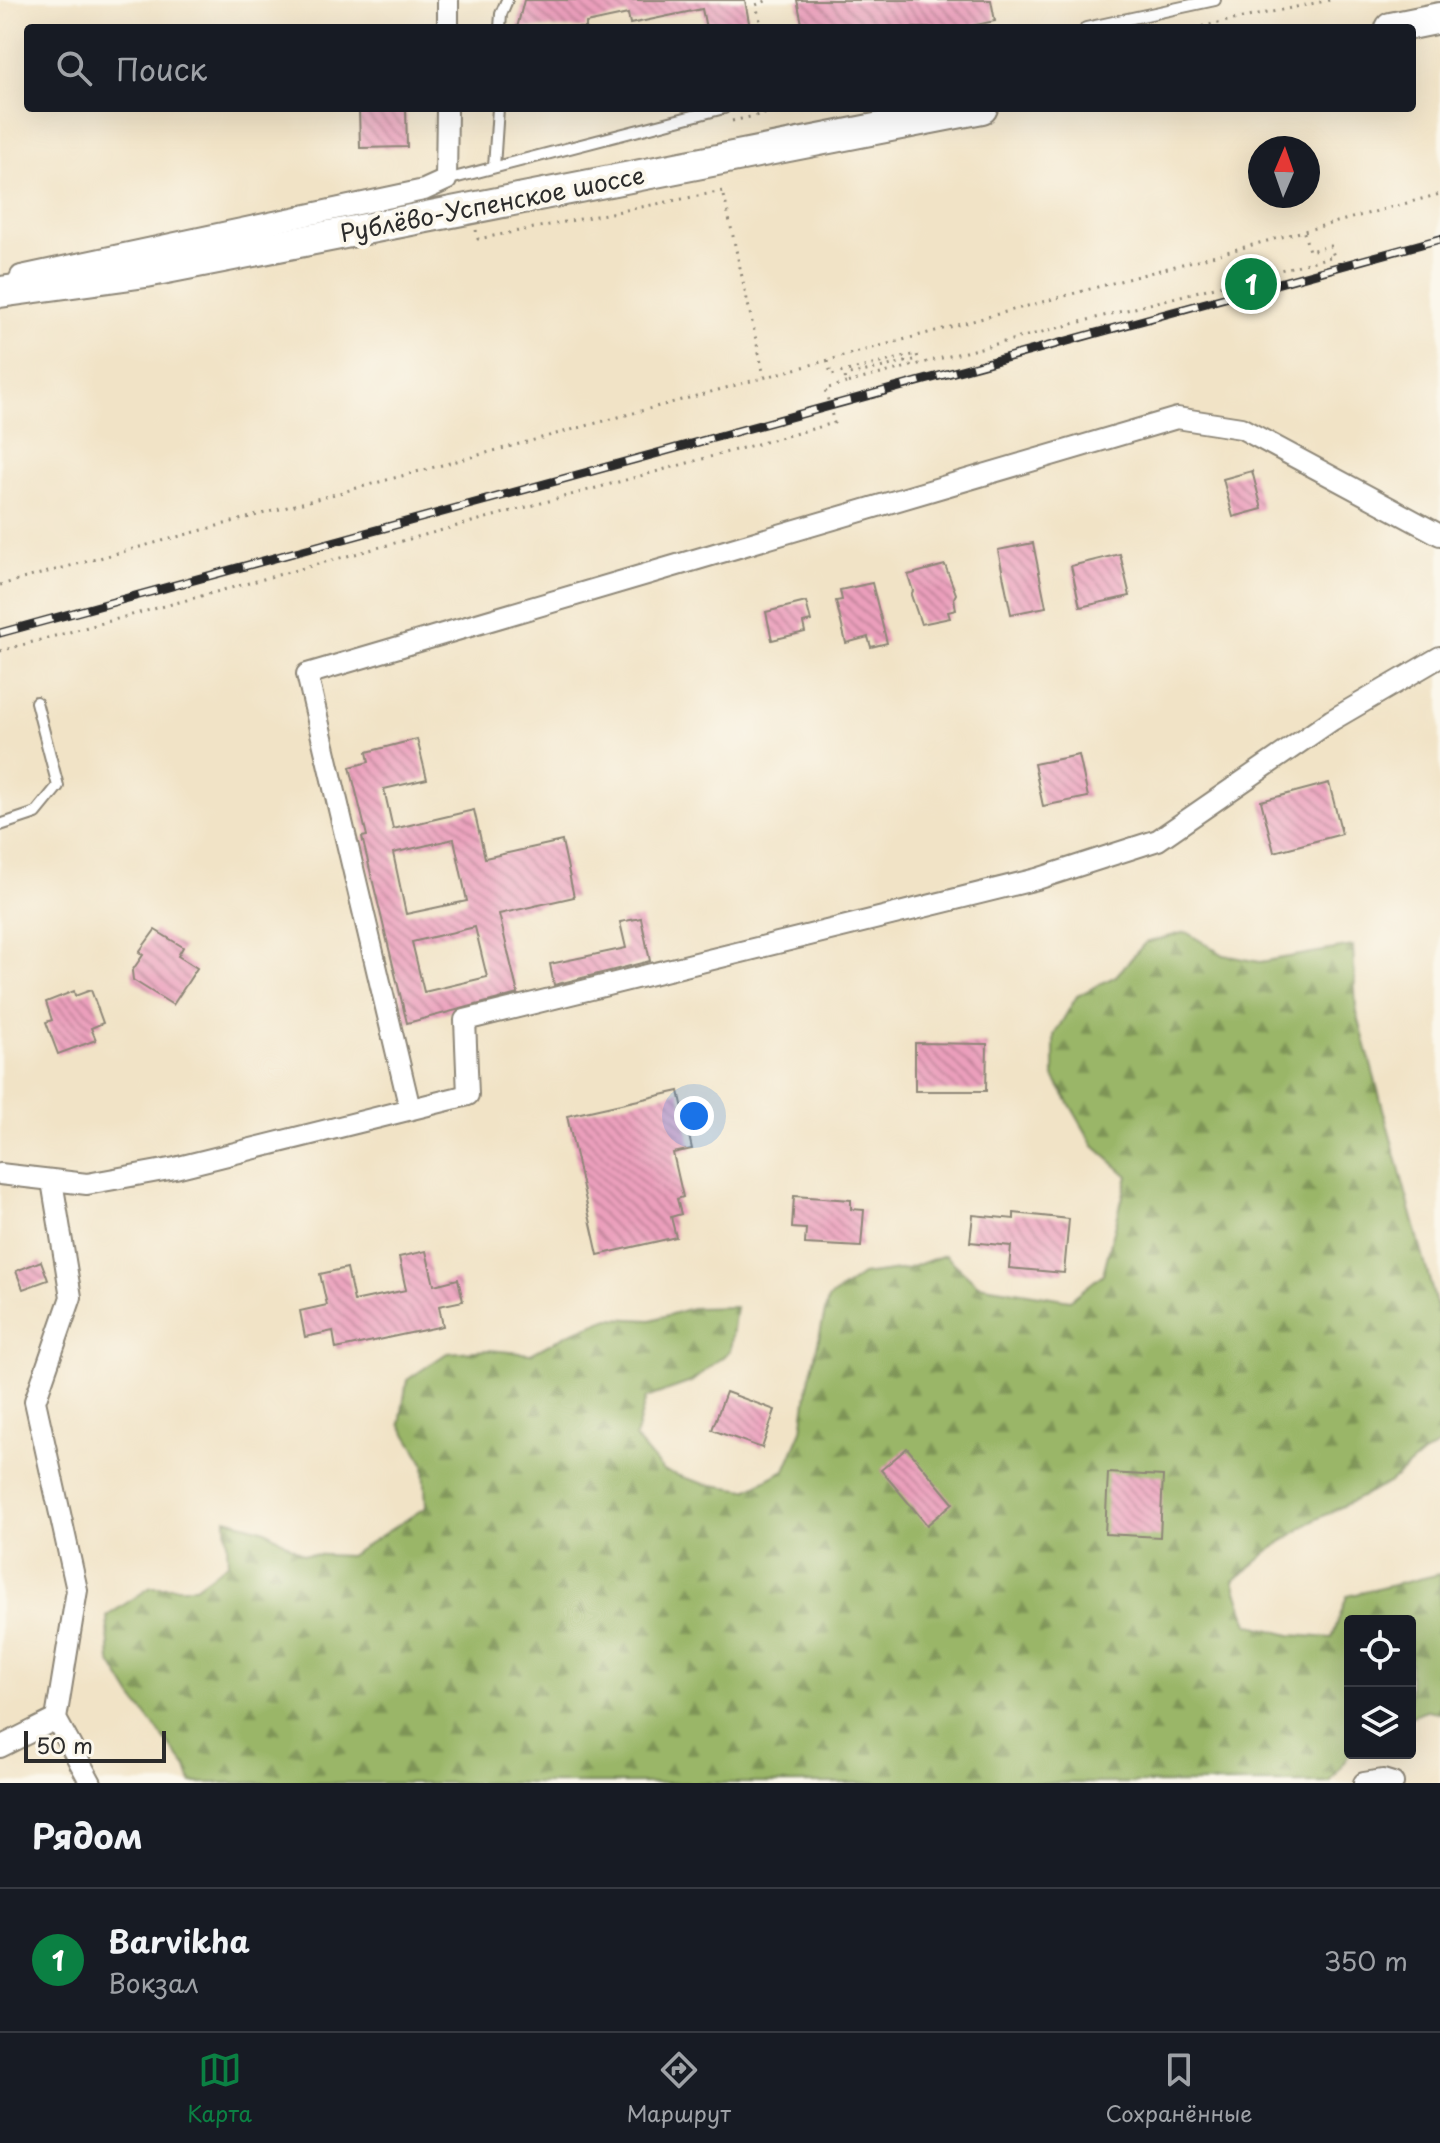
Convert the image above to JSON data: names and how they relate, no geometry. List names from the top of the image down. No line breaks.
{"streets":{"main road":["Рублёво-Успенское шоссе"]},"scale_bar":"50 m","north":"top","page":{"search":"Поиск","pins":"1","scale":"50 m","heading":"Рядом","list":[{"mark":"1","name":"Barvikha","note":"Вокзал","value":"350 m"}],"nav":["Карта","Маршрут","Сохранённые"]}}
